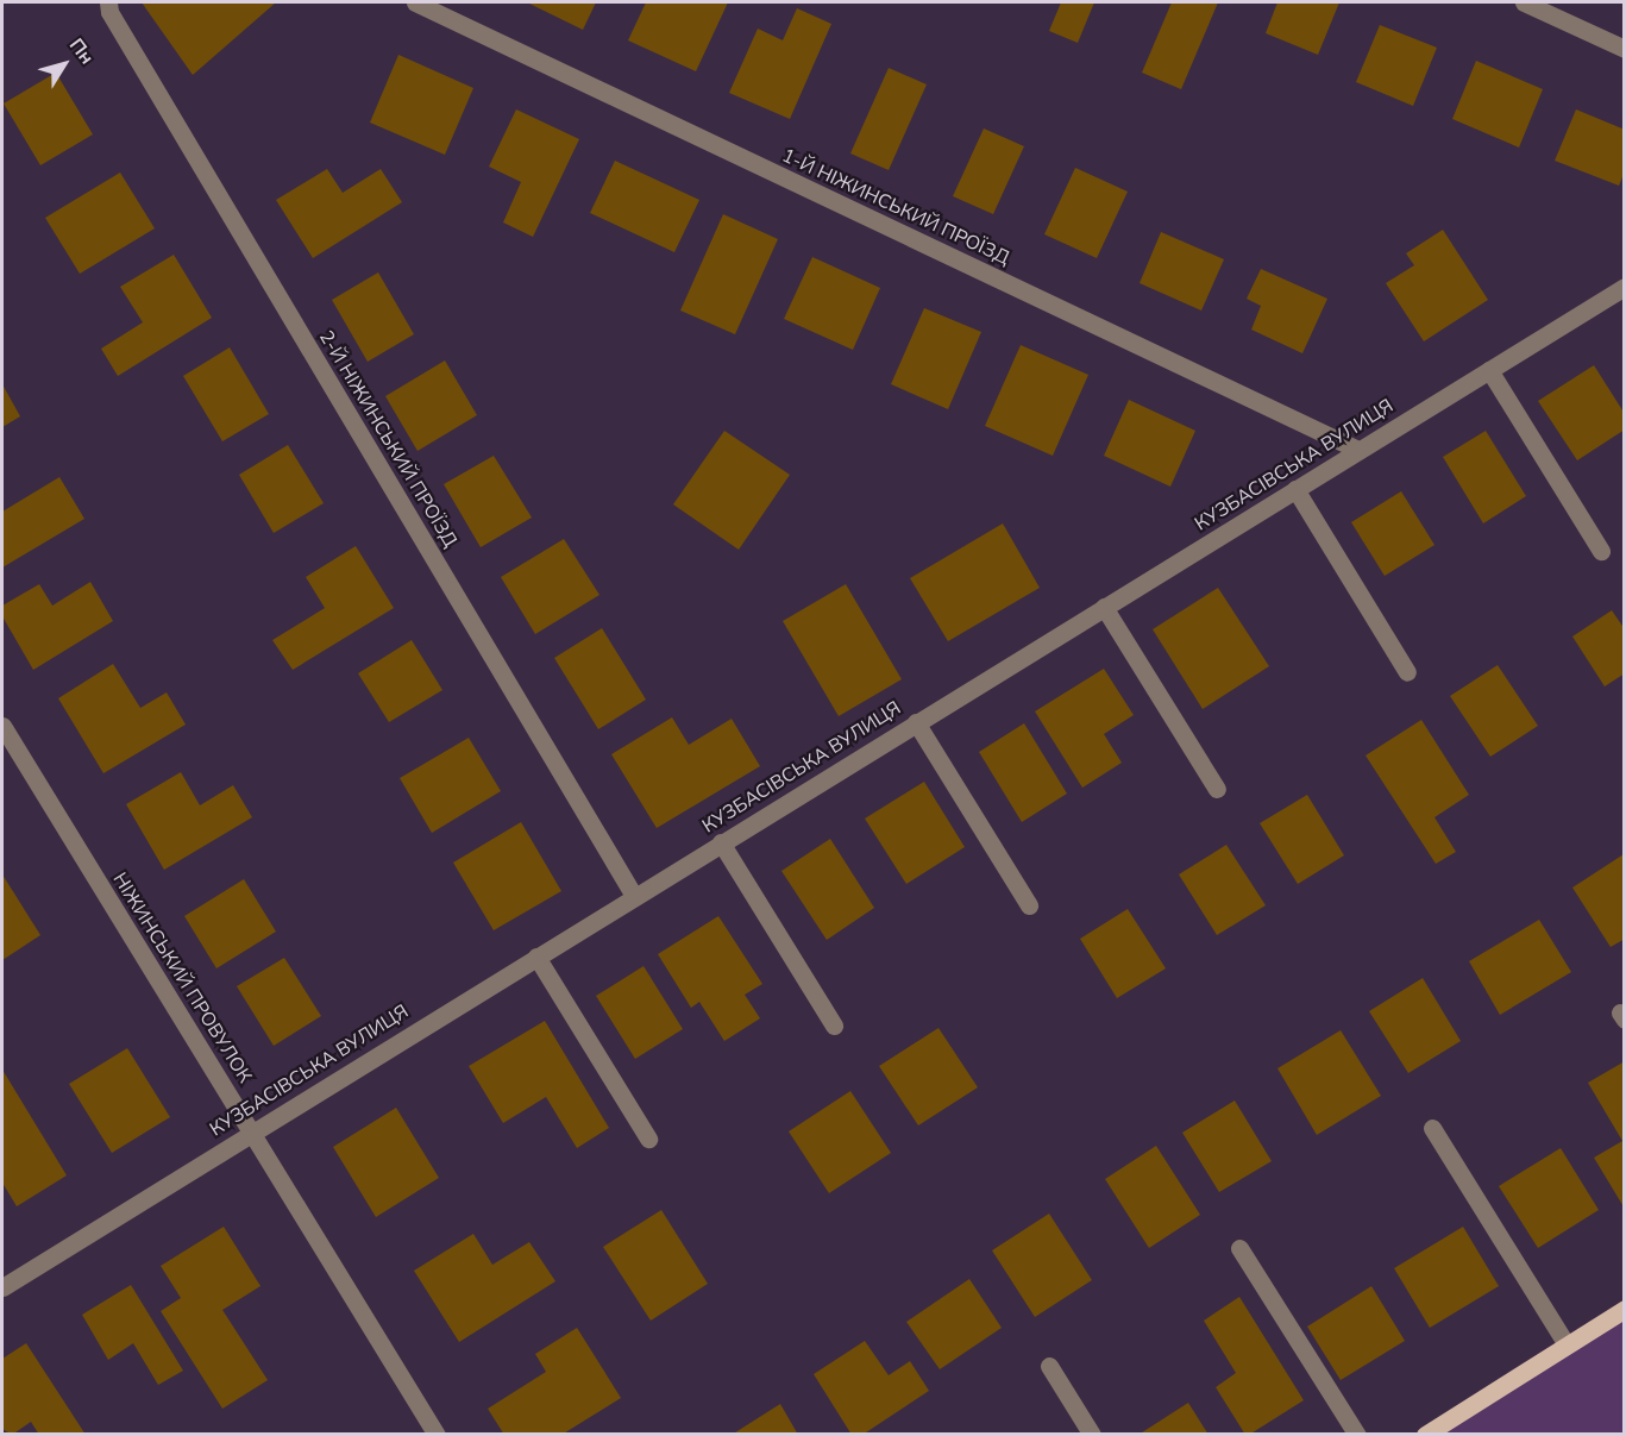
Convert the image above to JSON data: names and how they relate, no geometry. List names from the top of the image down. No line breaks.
{"streets":{"street":["1-Й НІЖИНСЬКИЙ ПРОЇЗД","2-Й НІЖИНСЬКИЙ ПРОЇЗД","КУЗБАСІВСЬКА ВУЛИЦЯ","НІЖИНСЬКИЙ ПРОВУЛОК"]},"crossings":[["1-Й НІЖИНСЬКИЙ ПРОЇЗД","КУЗБАСІВСЬКА ВУЛИЦЯ"],["2-Й НІЖИНСЬКИЙ ПРОЇЗД","КУЗБАСІВСЬКА ВУЛИЦЯ"],["КУЗБАСІВСЬКА ВУЛИЦЯ","НІЖИНСЬКИЙ ПРОВУЛОК"]],"north":"top right"}
